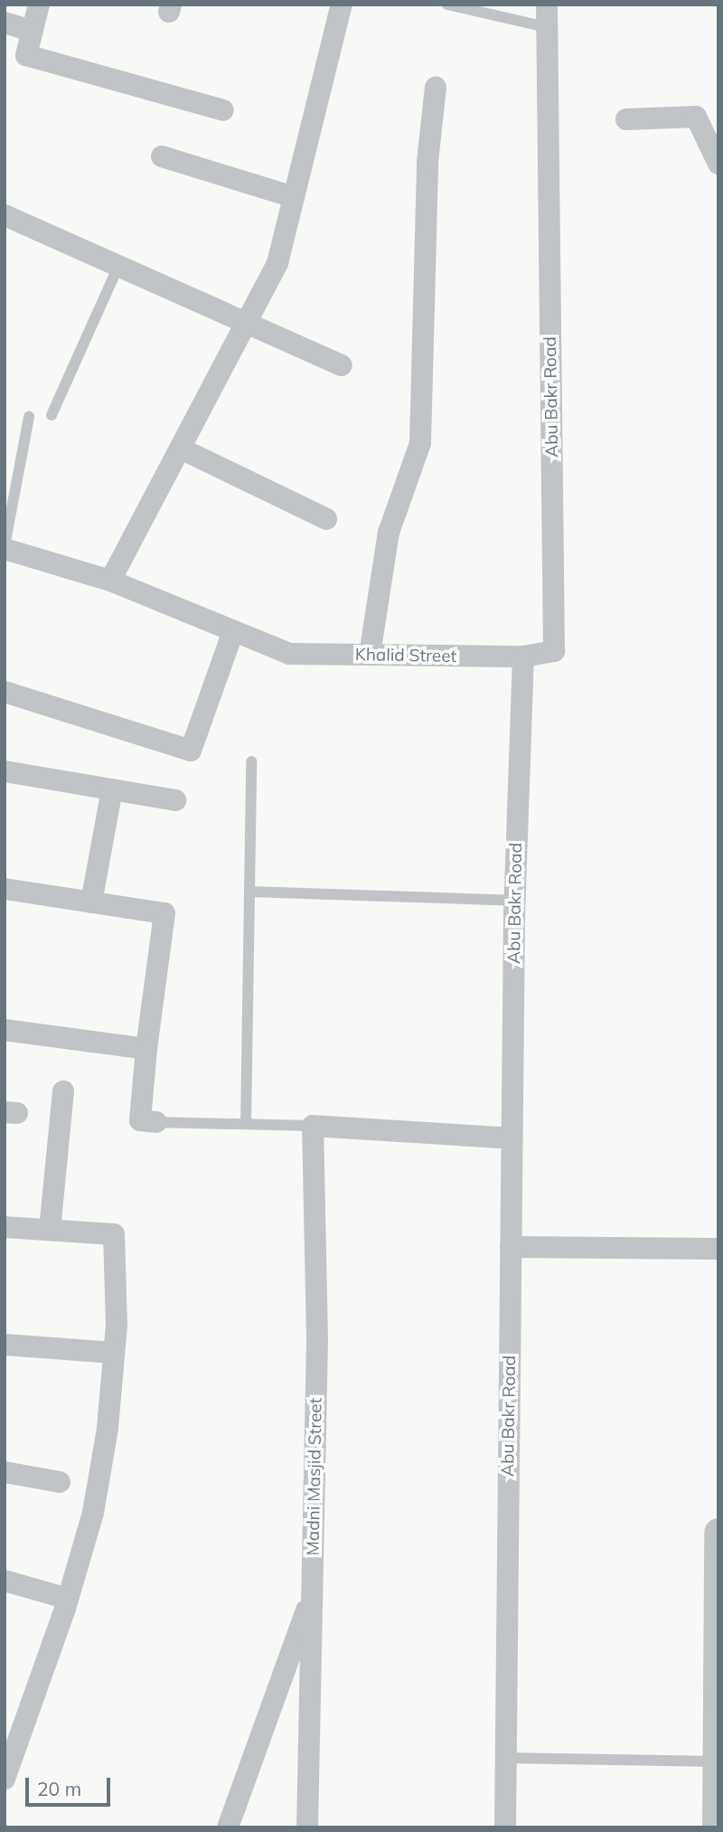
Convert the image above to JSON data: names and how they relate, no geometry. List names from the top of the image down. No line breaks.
{"streets":{"street":["Abu Bakr Road","Khalid Street","Madni Masjid Street"]},"crossings":[["Abu Bakr Road","Khalid Street"]],"scale_bar":"20 m"}
